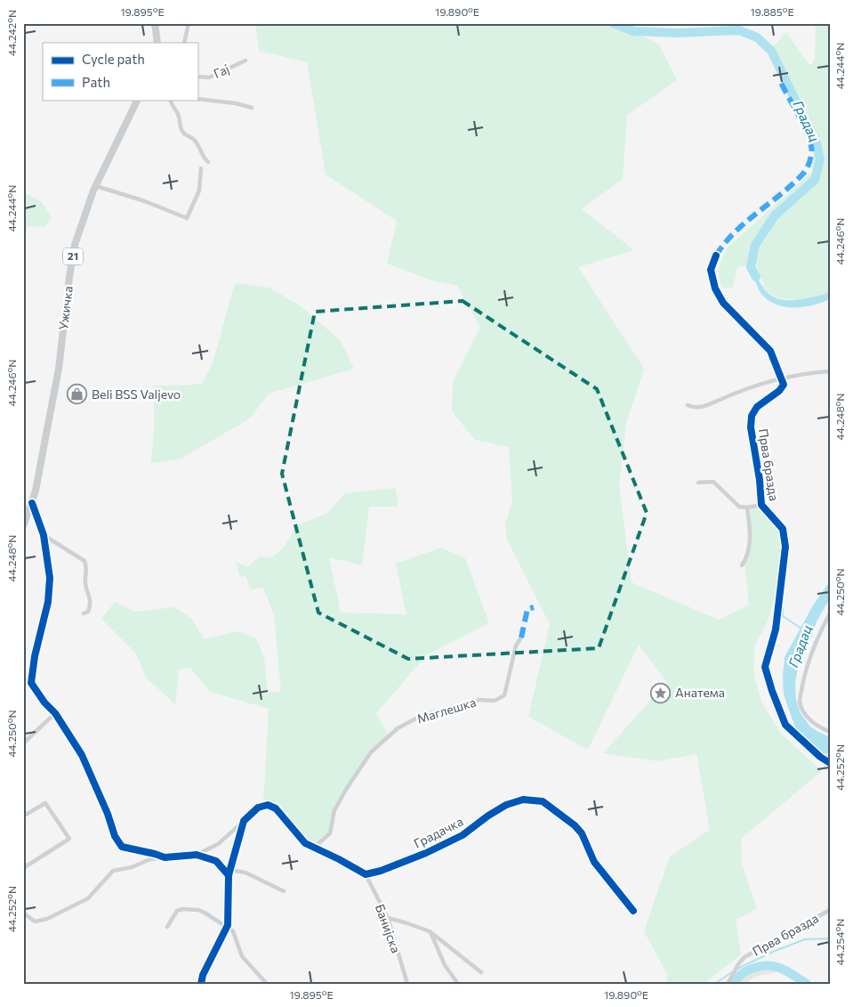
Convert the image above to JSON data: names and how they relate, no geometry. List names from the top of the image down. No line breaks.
{"streets":{"main road":["21","Ужичка"],"street":["Гај","Прва бразда","Маглешка","Градачка","Банијска"]},"crossings":[["Градачка","Банијска"]],"water":["Градац"],"places":{"shop":["Beli BSS Valjevo"],"place":["Анатема"]},"legend":["Cycle path","Path"],"coordinates":["19.895°E","19.890°E","19.885°E","44.242°N","44.244°N","44.246°N","44.248°N","44.250°N","44.252°N","44.254°N"]}
